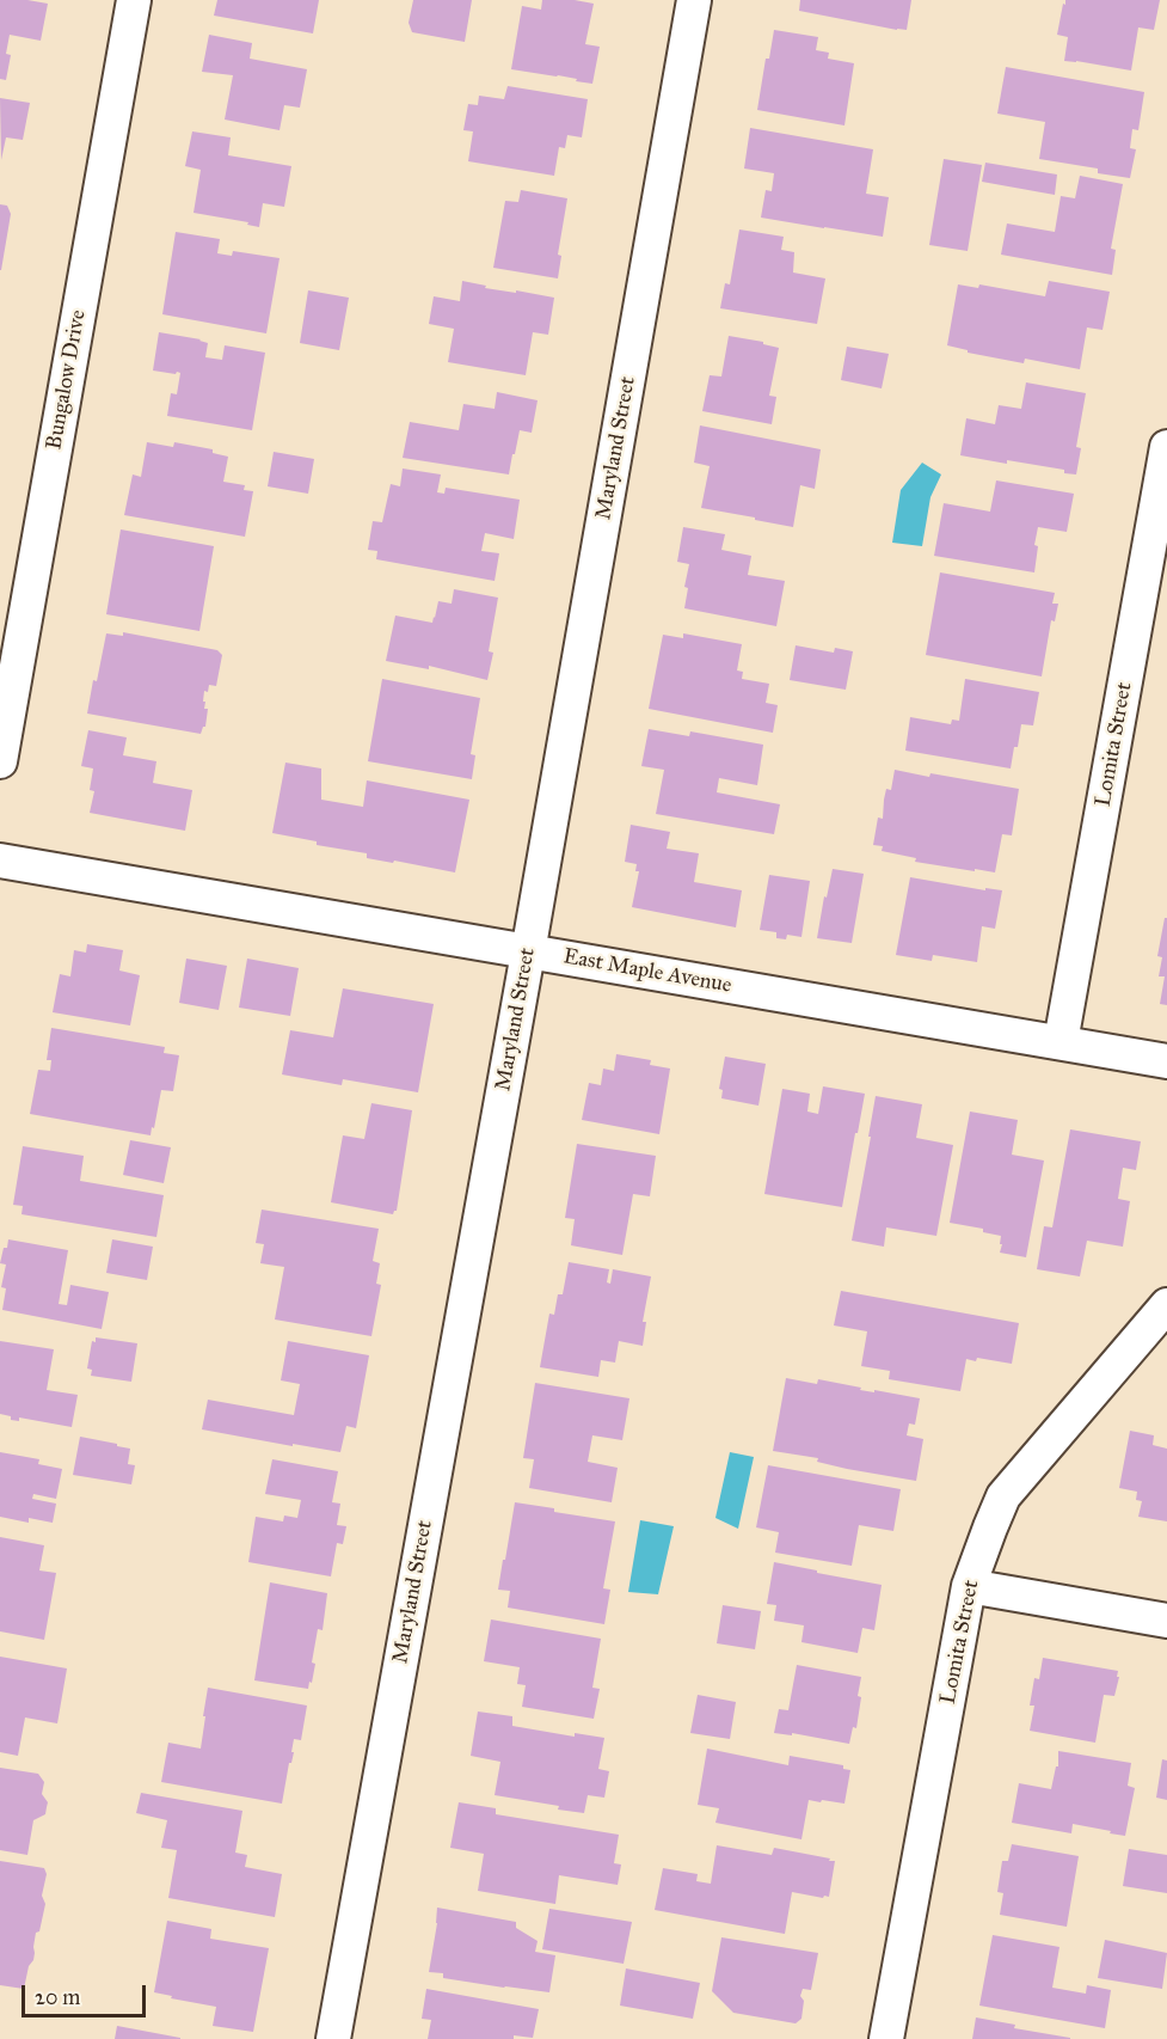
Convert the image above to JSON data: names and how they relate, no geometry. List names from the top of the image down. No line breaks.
{"streets":{"street":["Bungalow Drive","Maryland Street","Lomita Street","East Maple Avenue"]},"crossings":[["Maryland Street","East Maple Avenue"],["Lomita Street","East Maple Avenue"]],"scale_bar":"20 m"}
